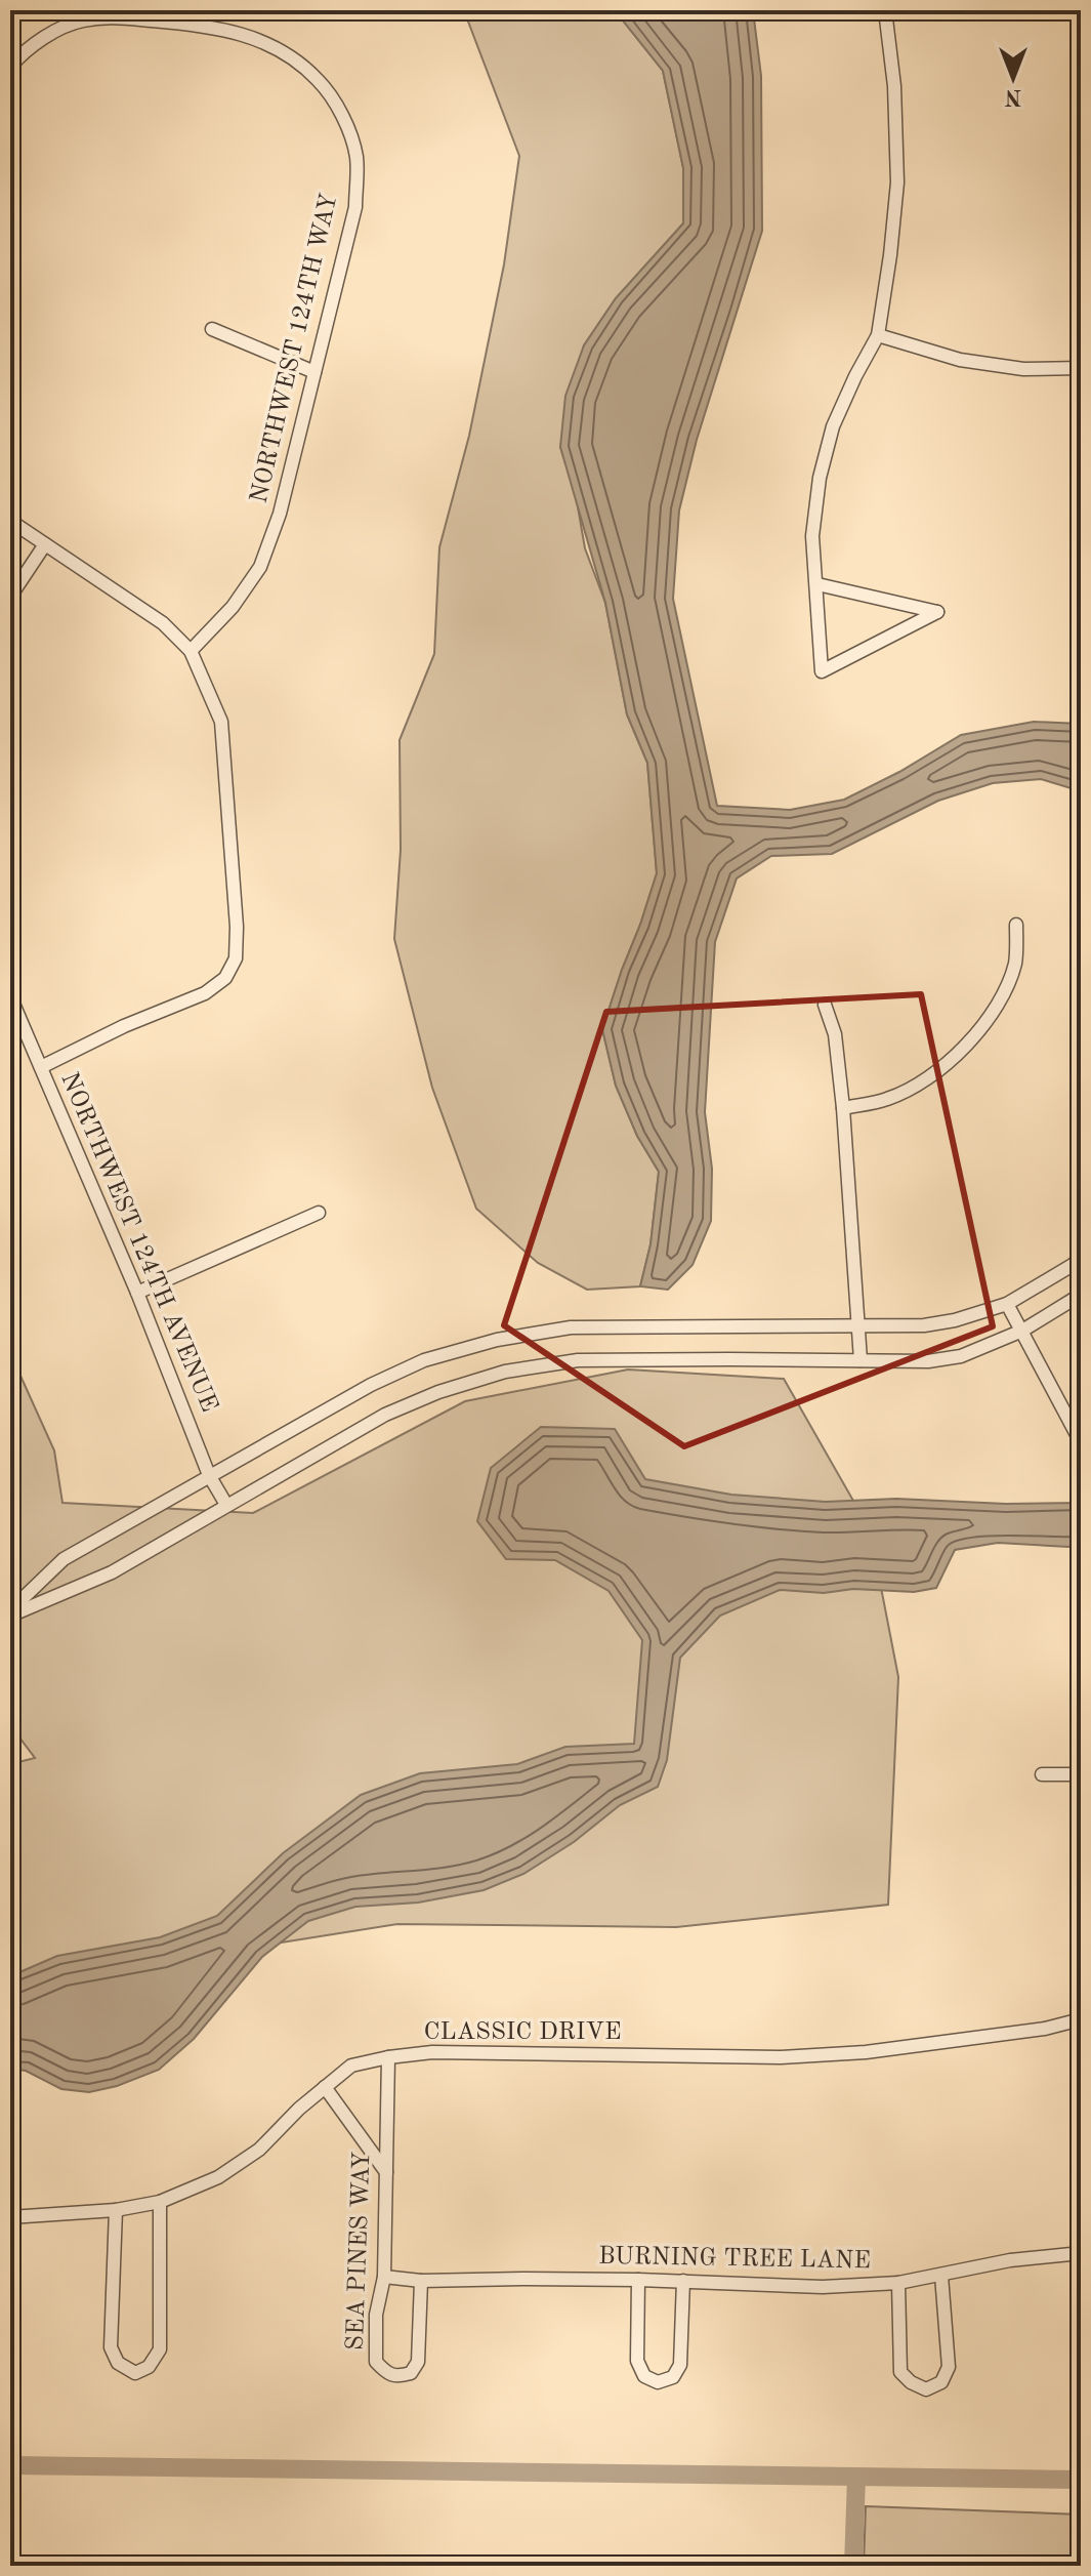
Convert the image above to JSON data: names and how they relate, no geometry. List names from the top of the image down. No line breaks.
{"streets":{"street":["NORTHWEST 124TH WAY","NORTHWEST 124TH AVENUE","CLASSIC DRIVE","SEA PINES WAY","BURNING TREE LANE"]},"crossings":[["CLASSIC DRIVE","SEA PINES WAY"],["SEA PINES WAY","BURNING TREE LANE"]],"north":"bottom"}
